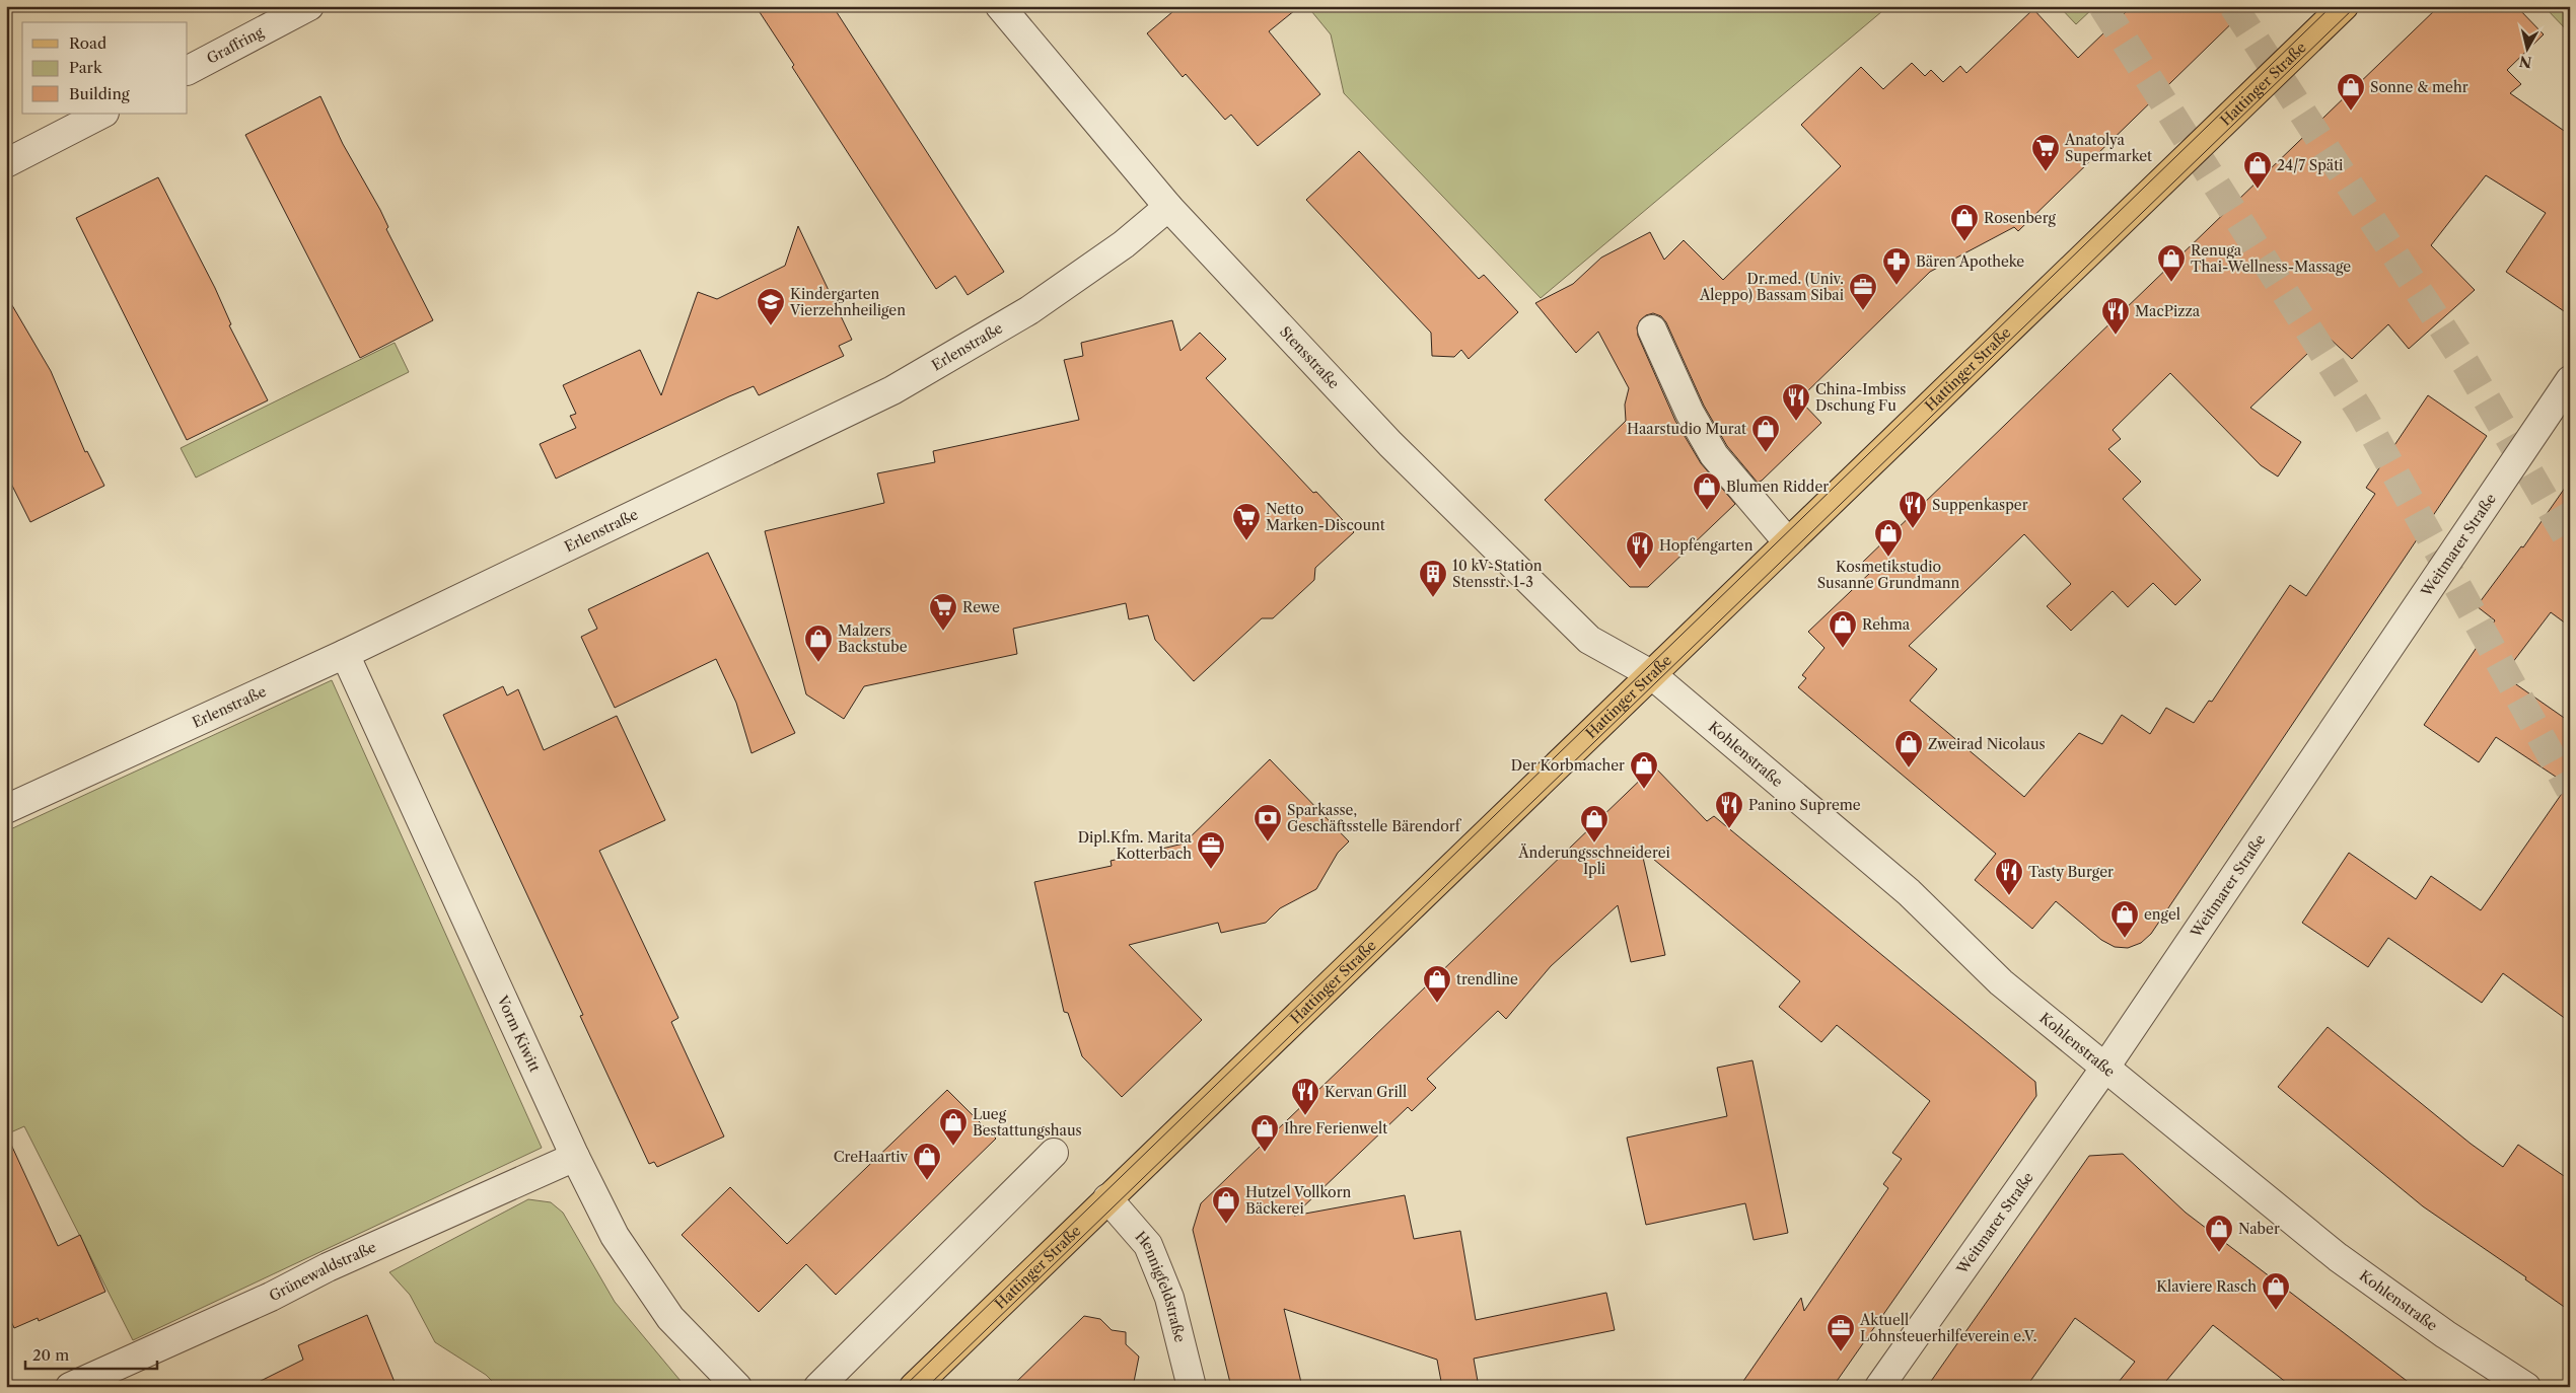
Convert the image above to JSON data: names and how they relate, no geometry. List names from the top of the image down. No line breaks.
{"streets":{"main road":["Hattinger Straße"],"street":["Graffring","Erlenstraße","Stensstraße","Weitmarer Straße","Kohlenstraße","Vorm Kiwitt","Grünewaldstraße","Hennigfeldstraße"]},"crossings":[["Hattinger Straße","Stensstraße"],["Hattinger Straße","Kohlenstraße"],["Hattinger Straße","Hennigfeldstraße"],["Erlenstraße","Stensstraße"],["Erlenstraße","Vorm Kiwitt"],["Stensstraße","Kohlenstraße"],["Weitmarer Straße","Kohlenstraße"],["Vorm Kiwitt","Grünewaldstraße"]],"places":{"shop":["Sonne & mehr","24/7 Späti","Rosenberg","Renuga Thai-Wellness-Massage","Haarstudio Murat","Blumen Ridder","Kosmetikstudio Susanne Grundmann","Rehma","Malzers Backstube","Zweirad Nicolaus","Der Korbmacher","Änderungsschneiderei Ipli","engel","trendline","Lueg Bestattungshaus","Ihre Ferienwelt","CreHaartiv","Hutzel Vollkorn Bäckerei","Naber","Klaviere Rasch"],"supermarket":["Anatolya Supermarket","Netto Marken-Discount","Rewe"],"pharmacy":["Bären Apotheke"],"office":["Dr.med. (Univ. Aleppo) Bassam Sibai","Dipl.Kfm. Marita Kotterbach","Aktuell Lohnsteuerhilfeverein e.V."],"school or university":["Kindergarten Vierzehnheiligen"],"restaurant":["MacPizza","China-Imbiss Dschung Fu","Suppenkasper","Hopfengarten","Panino Supreme","Tasty Burger","Kervan Grill"],"building":["10 kV-Station Stensstr. 1-3"],"bank":["Sparkasse, Geschäftsstelle Bärendorf"]},"legend":["Road","Park","Building"],"scale_bar":"20 m","north":"bottom"}
